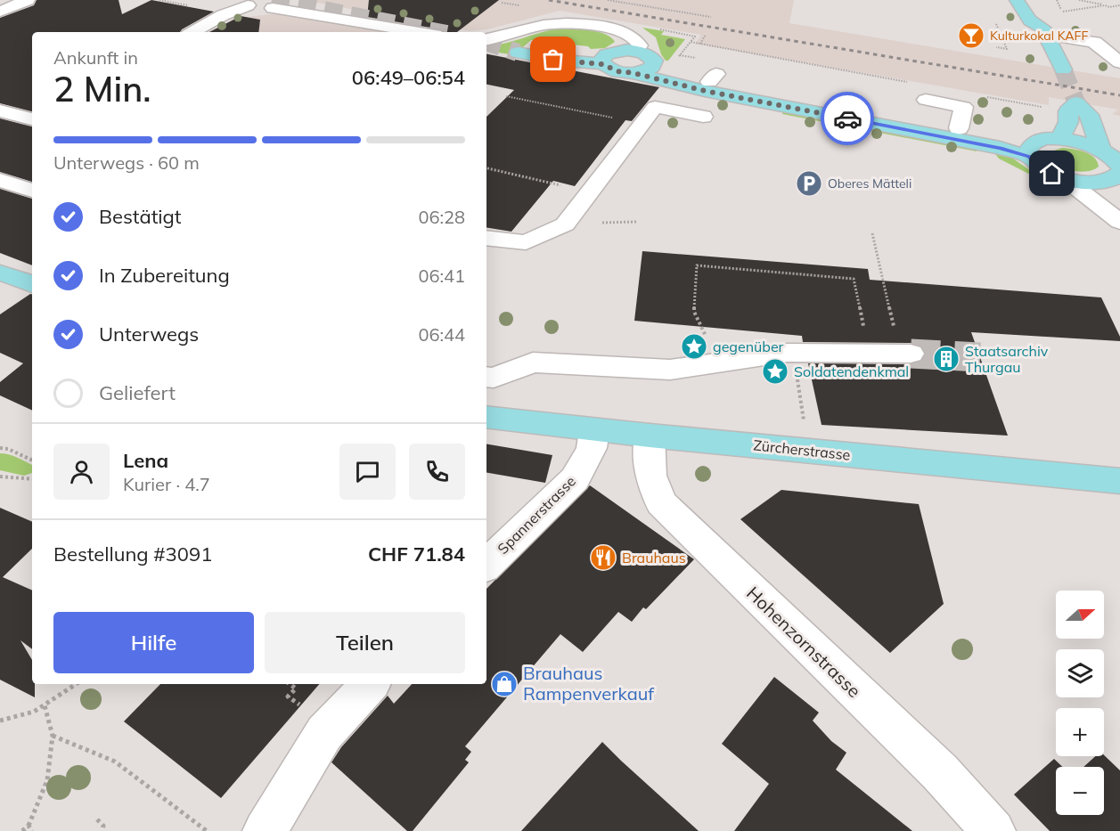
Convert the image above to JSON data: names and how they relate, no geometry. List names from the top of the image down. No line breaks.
{"streets":{"main road":["Zürcherstrasse"],"street":["Spannerstrasse","Hohenzornstrasse"]},"crossings":[["Zürcherstrasse","Spannerstrasse"],["Zürcherstrasse","Hohenzornstrasse"]],"places":{"bar":["Kulturkokal KAFF"],"parking":["Oberes Mätteli"],"place":["gegenüber","Soldatendenkmal"],"building":["Staatsarchiv Thurgau"],"restaurant":["Brauhaus"],"shop":["Brauhaus Rampenverkauf"]},"north":"right","page":{"heading":["2 Min.","Ankunft in","06:49–06:54"],"panel":["Lena","Kurier · 4.7","Bestellung #3091","CHF 71.84"],"bar":"Unterwegs · 60 m","list":[["Bestätigt","06:28"],["In Zubereitung","06:41"],["Unterwegs","06:44"],"Geliefert"],"map_buttons":["+","−"],"buttons":["Hilfe","Teilen"]}}
